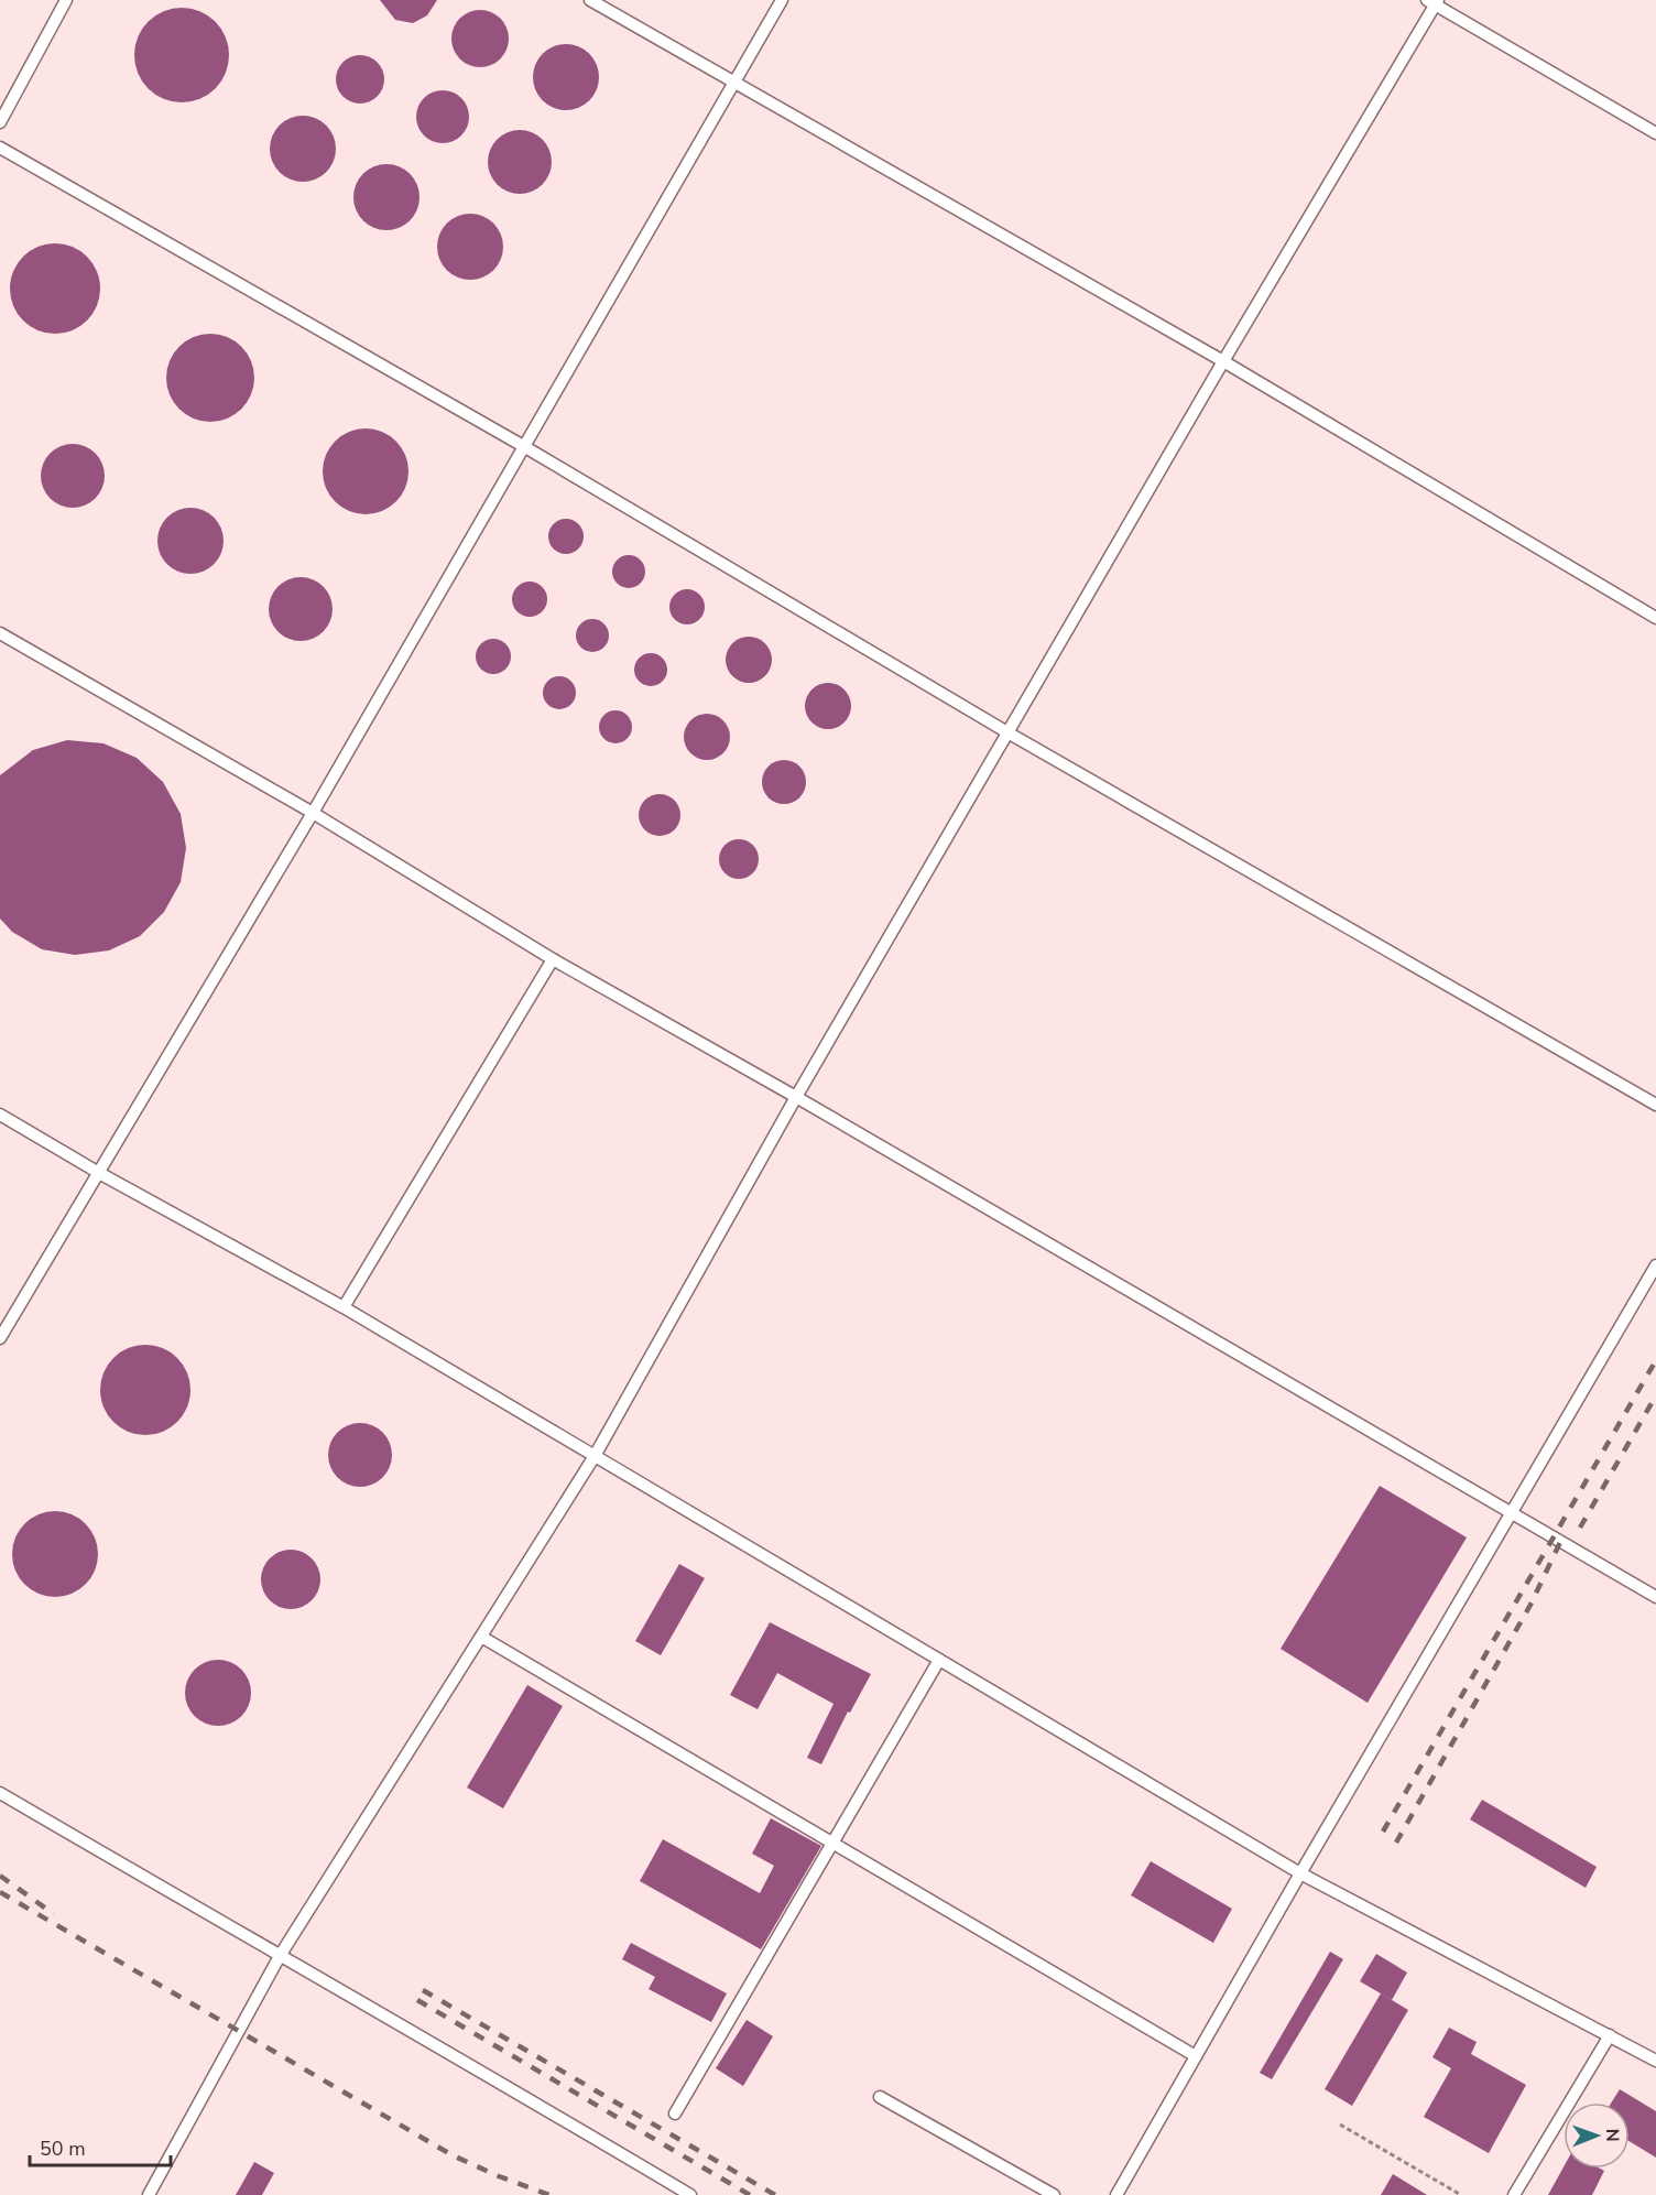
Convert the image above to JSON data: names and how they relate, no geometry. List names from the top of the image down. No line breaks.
{"scale_bar":"50 m","north":"right"}
